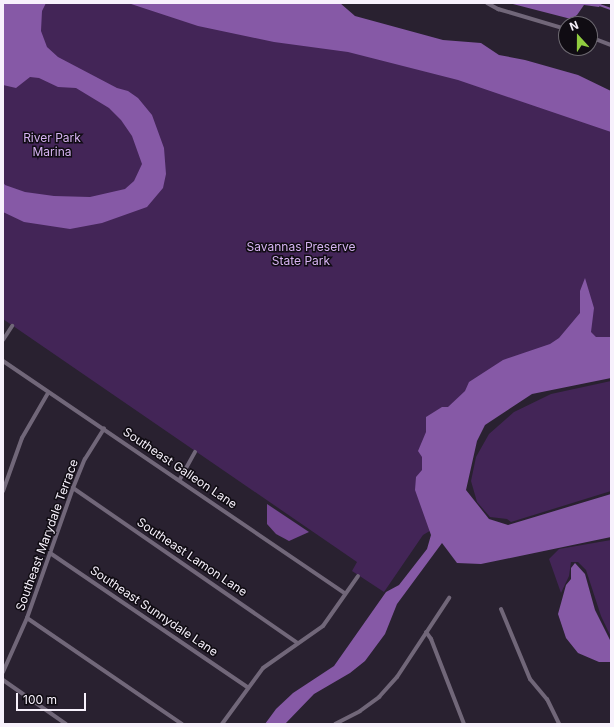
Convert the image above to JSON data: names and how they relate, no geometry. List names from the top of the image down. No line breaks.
{"streets":{"street":["Southeast Galleon Lane","Southeast Marydale Terrace","Southeast Lamon Lane","Southeast Sunnydale Lane"]},"crossings":[["Southeast Galleon Lane","Southeast Marydale Terrace"],["Southeast Marydale Terrace","Southeast Lamon Lane"],["Southeast Marydale Terrace","Southeast Sunnydale Lane"]],"parks":["River Park Marina","Savannas Preserve State Park"],"scale_bar":"100 m","north":"top"}
